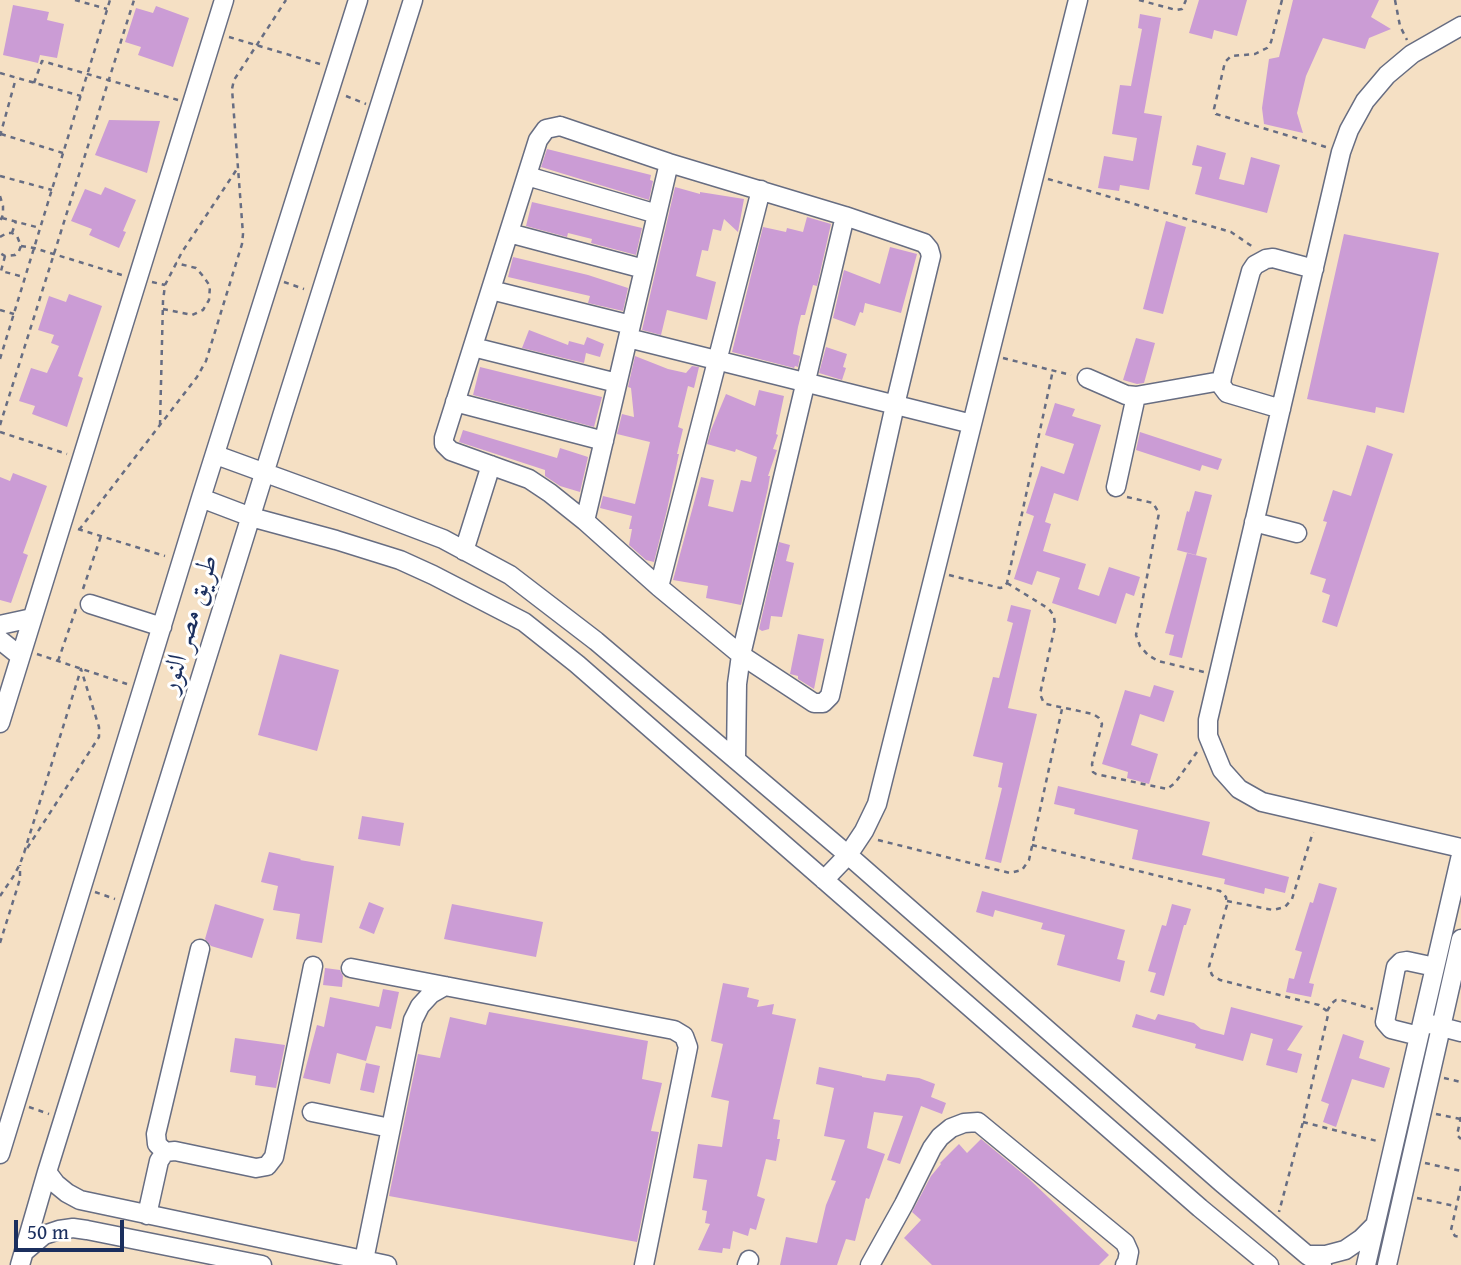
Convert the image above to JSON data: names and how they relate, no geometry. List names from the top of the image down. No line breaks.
{"streets":{"street":["طريق مصر النور"]},"scale_bar":"50 m"}
